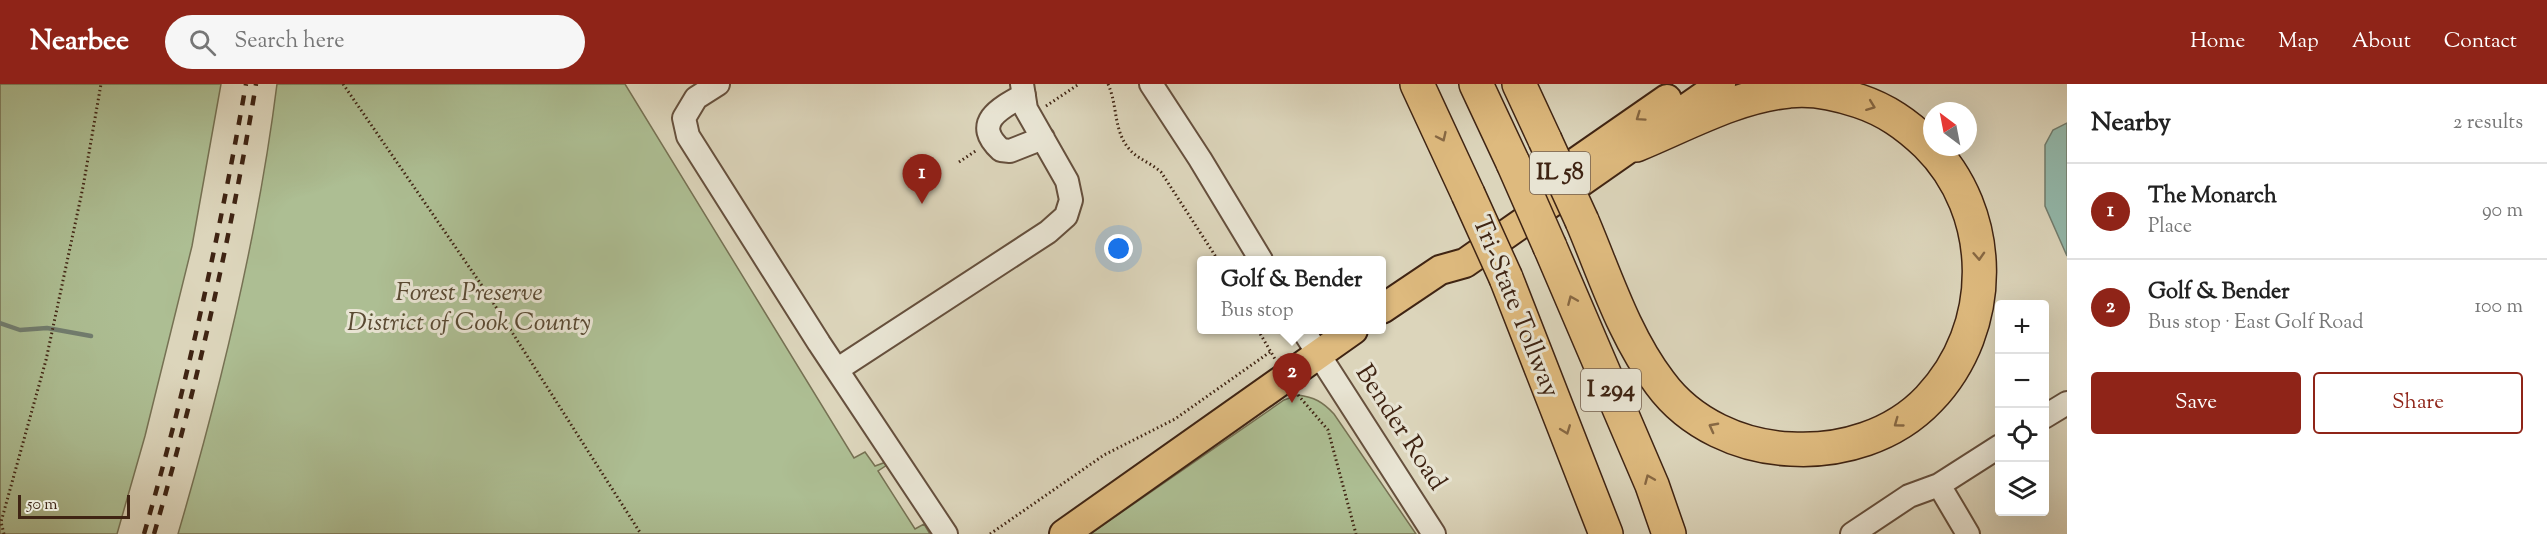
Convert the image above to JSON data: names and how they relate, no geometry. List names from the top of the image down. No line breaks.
{"streets":{"highway":["Tri-State Tollway","I 294"],"main road":["IL 58"],"street":["Bender Road"]},"parks":["Forest Preserve District of Cook County"],"scale_bar":"50 m","north":"top left","page":{"header":"Nearbee","search":"Search here","nav":["Home","Map","About","Contact"],"heading":["Nearby","2 results"],"pins":["1","2"],"list":[{"mark":"1","name":"The Monarch","note":"Place","value":"90 m"},{"mark":"2","name":"Golf & Bender","note":"Bus stop · East Golf Road","value":"100 m"}],"popup":["Golf & Bender","Bus stop"],"map_buttons":["+","−"],"buttons":["Save","Share"],"scale":"50 m"}}
